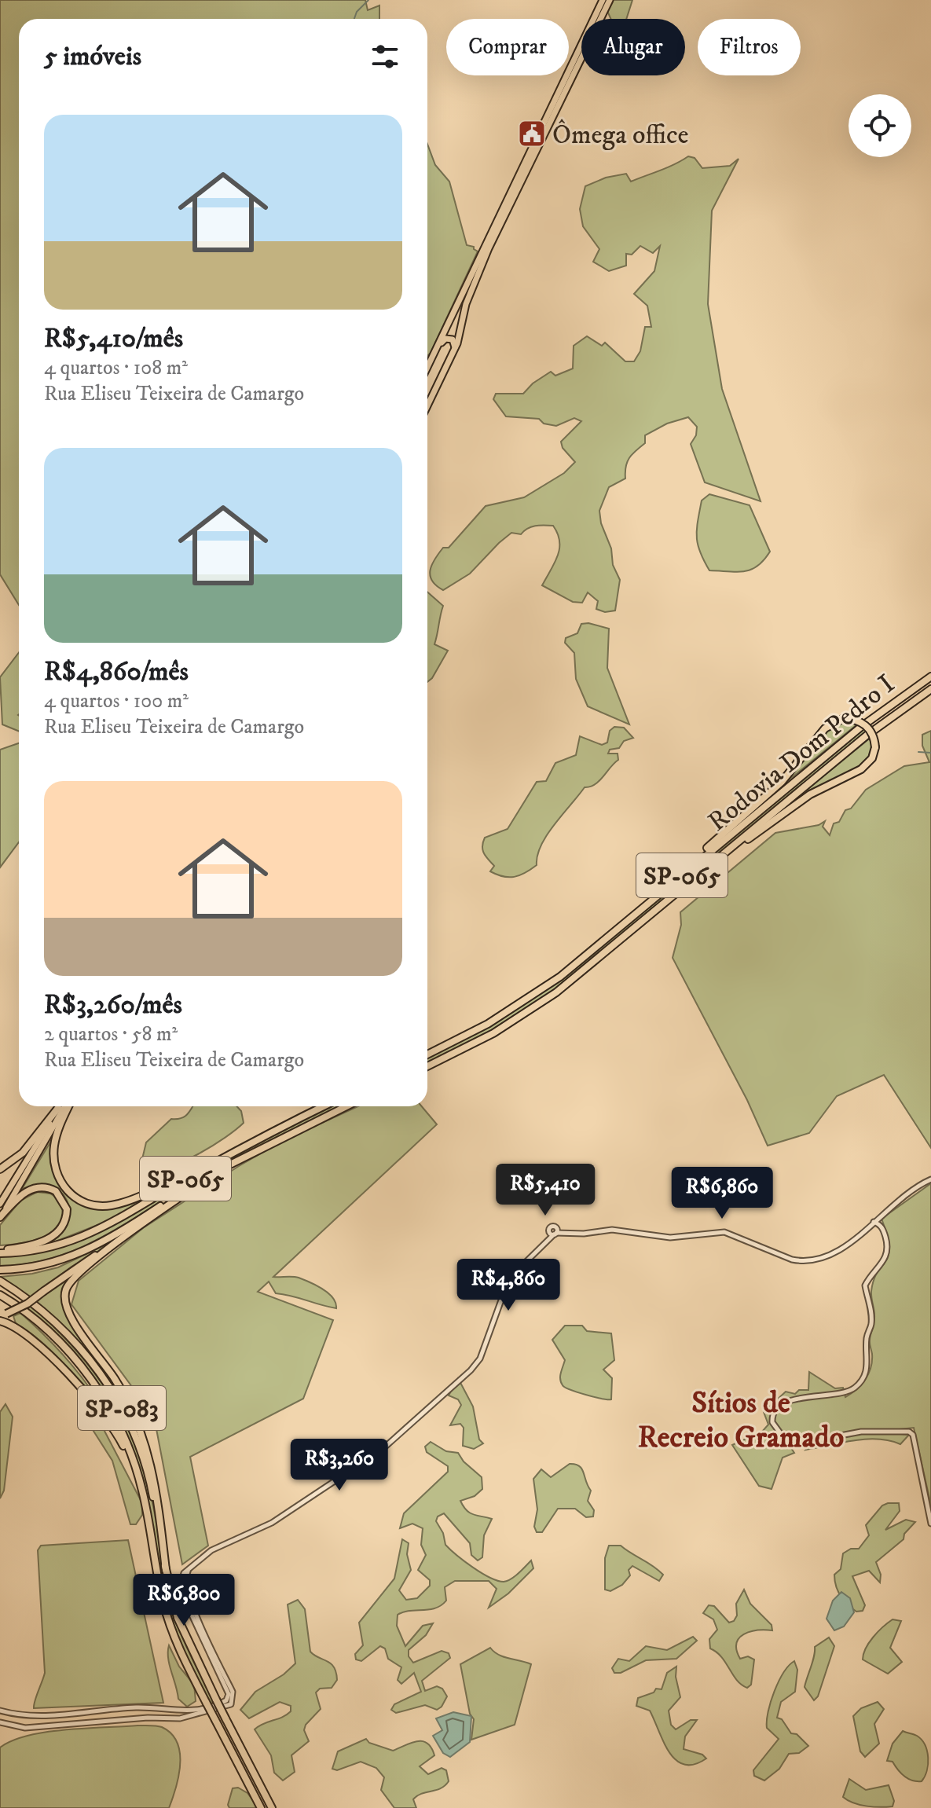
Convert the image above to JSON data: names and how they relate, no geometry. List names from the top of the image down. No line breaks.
{"streets":{"highway":["Rodovia Dom Pedro I","SP-065","SP-083"]},"districts":["Sítios de Recreio Gramado"],"places":{"public building":["Ômega office"]},"page":{"chip":["Comprar","Alugar","Filtros"],"heading":"5 imóveis","list":[{"name":"R$5,410/mês","note":"4 quartos · 108 m² · Rua Eliseu Teixeira de Camargo"},{"name":"R$4,860/mês","note":"4 quartos · 100 m² · Rua Eliseu Teixeira de Camargo"},{"name":"R$3,260/mês","note":"2 quartos · 58 m² · Rua Eliseu Teixeira de Camargo"}],"price":["R$5,410","R$6,860","R$4,860","R$3,260","R$6,800"]}}
